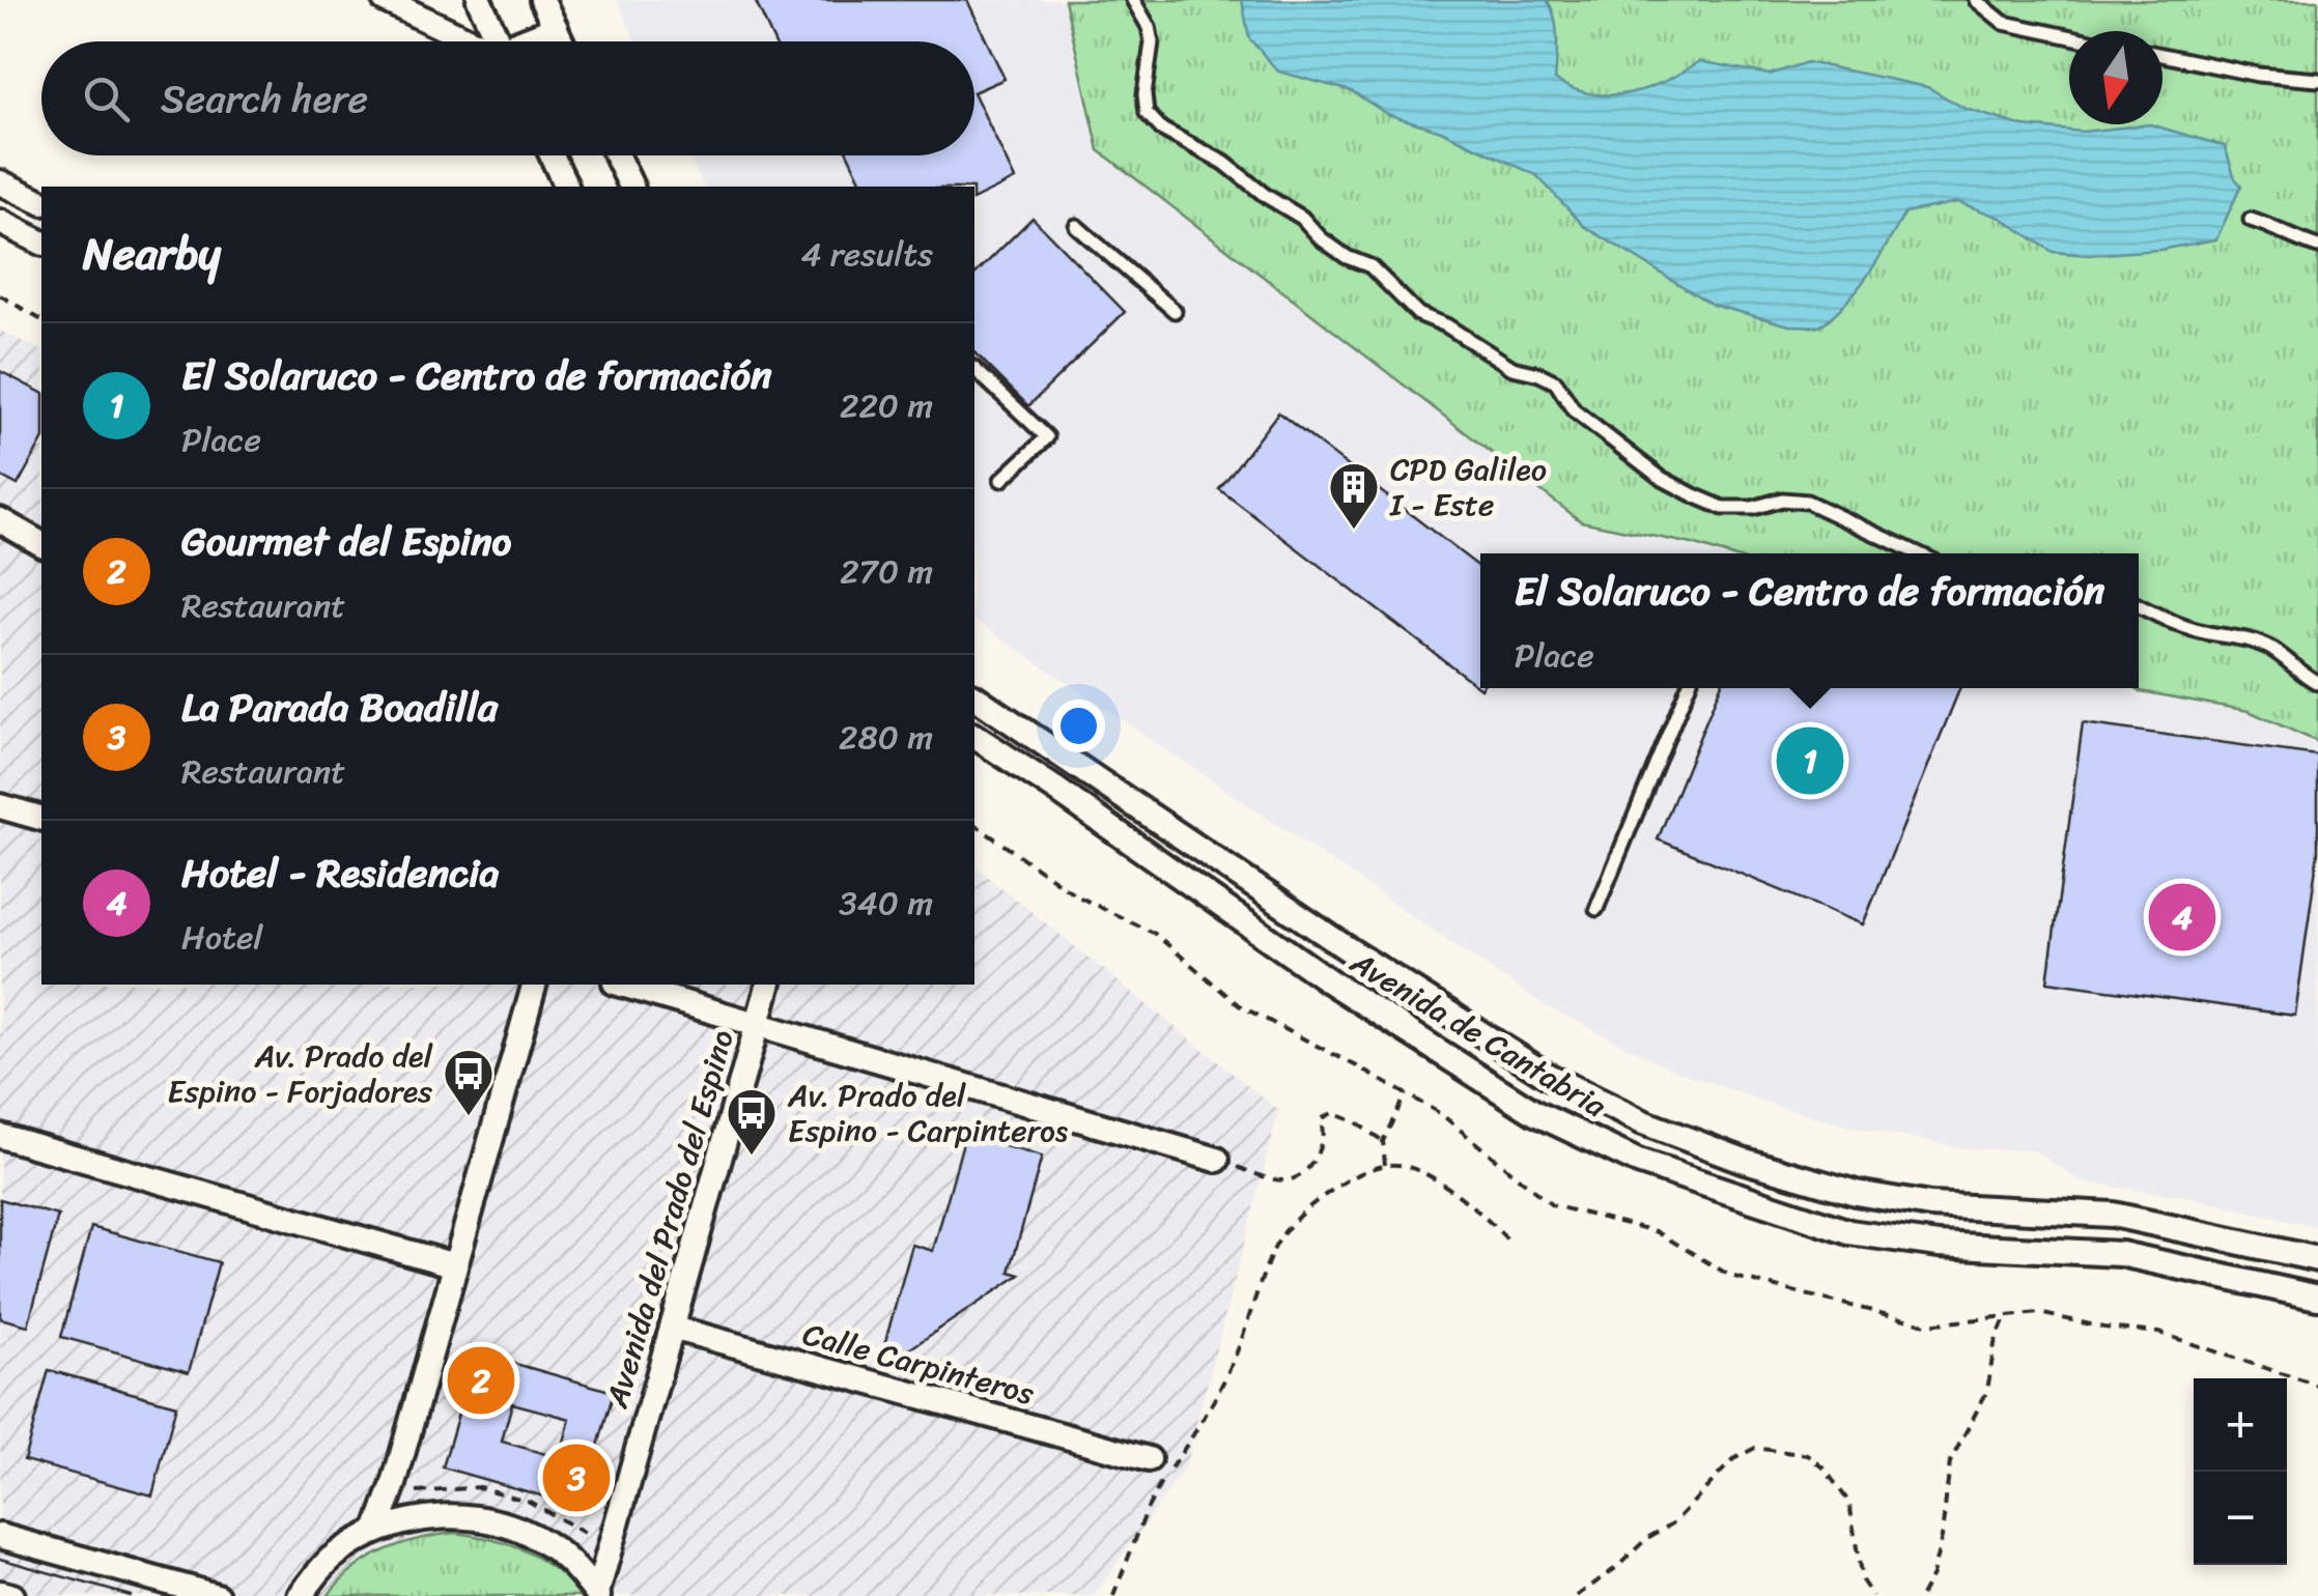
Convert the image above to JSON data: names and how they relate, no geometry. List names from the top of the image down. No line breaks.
{"streets":{"street":["Avenida de Cantabria","Avenida del Prado del Espino","Calle Carpinteros"]},"crossings":[["Avenida del Prado del Espino","Calle Carpinteros"]],"places":{"building":["CPD Galileo I - Este"],"bus stop":["Av. Prado del Espino - Forjadores","Av. Prado del Espino - Carpinteros"]},"north":"bottom","page":{"search":"Search here","heading":["Nearby","4 results"],"list":[{"mark":"1","name":"El Solaruco - Centro de formación","note":"Place","value":"220 m"},{"mark":"2","name":"Gourmet del Espino","note":"Restaurant","value":"270 m"},{"mark":"3","name":"La Parada Boadilla","note":"Restaurant","value":"280 m"},{"mark":"4","name":"Hotel - Residencia","note":"Hotel","value":"340 m"}],"popup":["El Solaruco - Centro de formación","Place"],"pins":["1","4","2","3"],"map_buttons":["+","−"]}}
